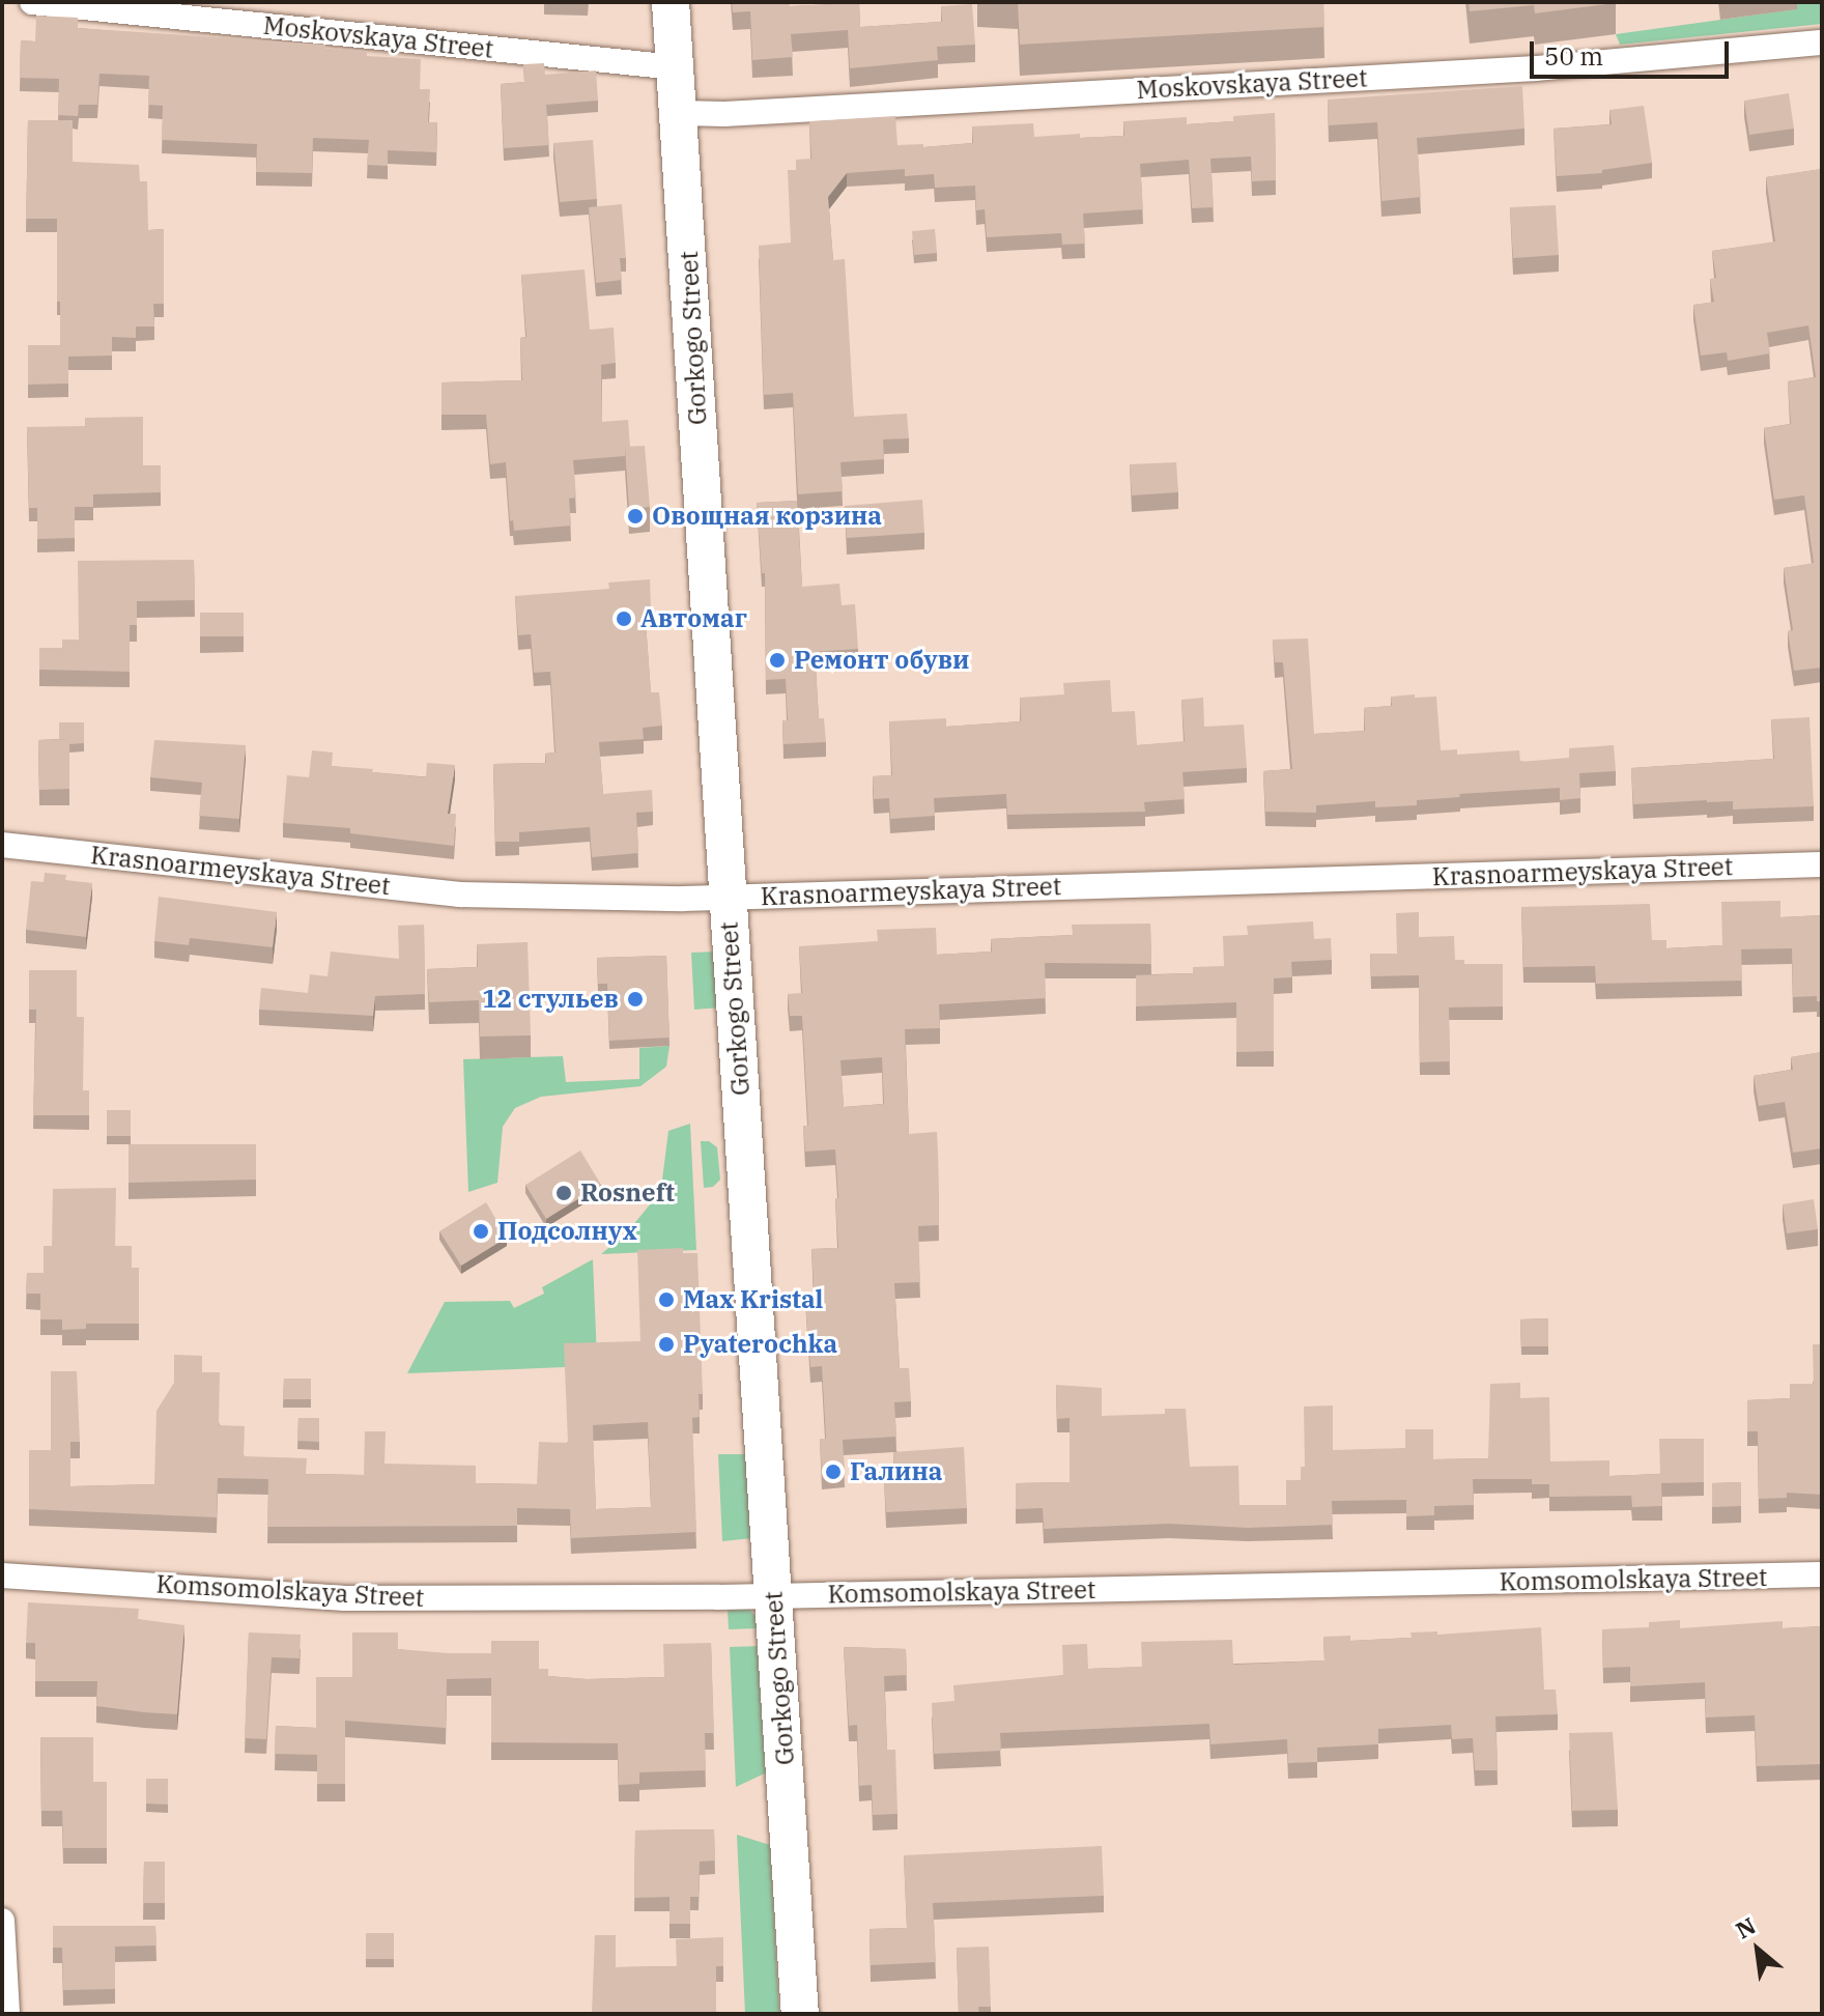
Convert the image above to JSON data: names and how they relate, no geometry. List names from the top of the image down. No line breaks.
{"streets":{"main road":["Gorkogo Street"],"street":["Moskovskaya Street","Krasnoarmeyskaya Street","Komsomolskaya Street"]},"crossings":[["Moskovskaya Street","Gorkogo Street"],["Gorkogo Street","Krasnoarmeyskaya Street"],["Gorkogo Street","Komsomolskaya Street"]],"places":["Овощная корзина","Автомаг","Ремонт обуви","12 стульев","Rosneft","Подсолнух","Max Kristal","Pyaterochka","Галина"],"scale_bar":"50 m","north":"top left"}
